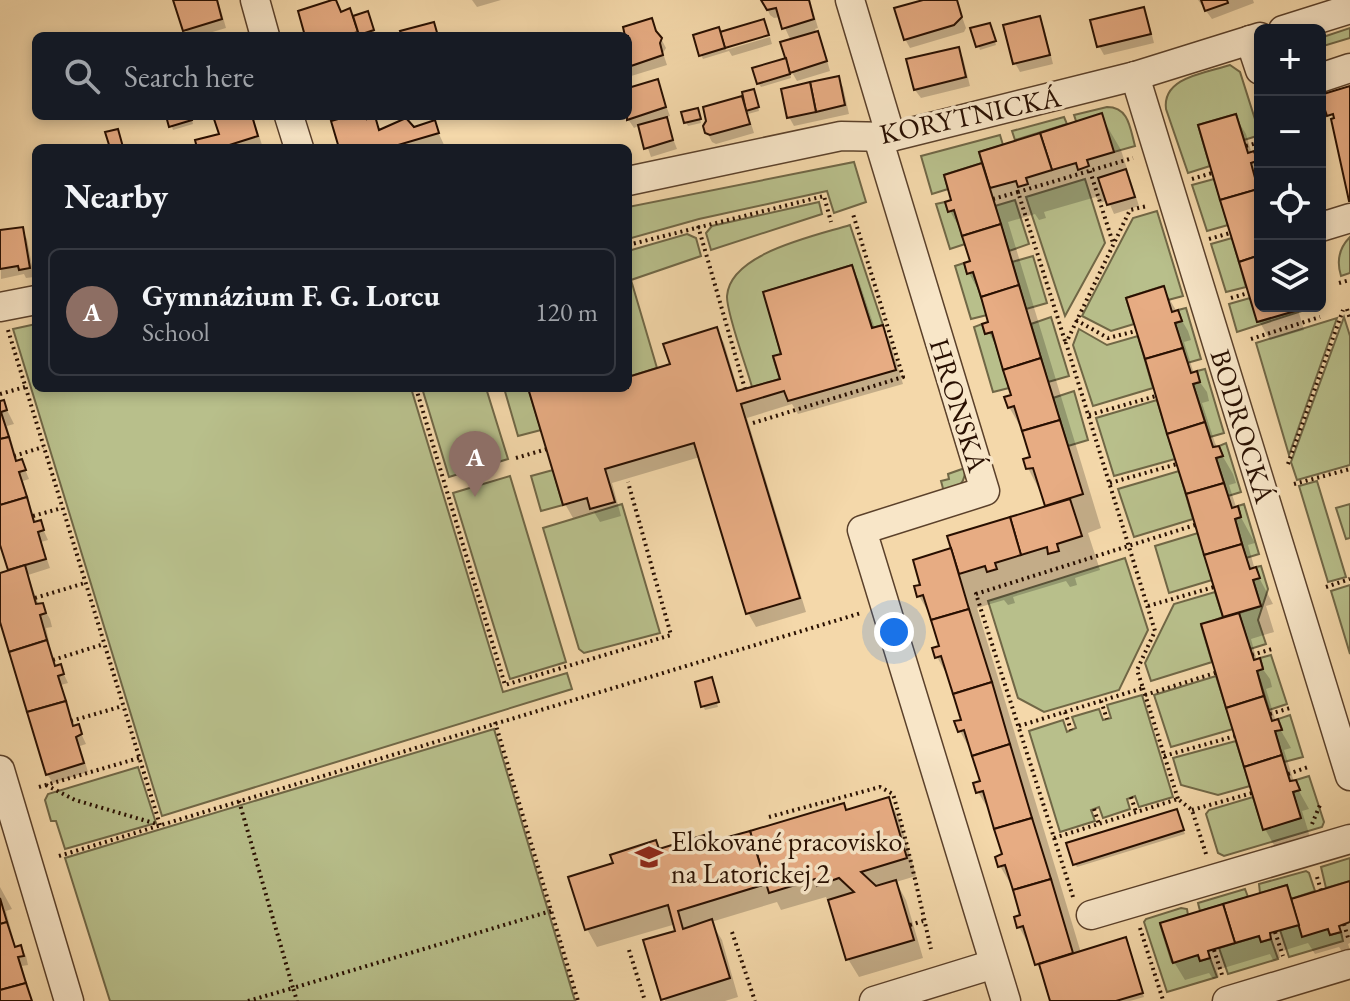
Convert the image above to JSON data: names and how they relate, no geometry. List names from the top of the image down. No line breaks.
{"streets":{"street":["KORYTNICKÁ","HRONSKÁ","BODROCKÁ"]},"crossings":[["KORYTNICKÁ","HRONSKÁ"],["KORYTNICKÁ","BODROCKÁ"]],"places":{"school or university":["Elokované pracovisko na Latorickej 2"]},"page":{"map_buttons":["+","−"],"search":"Search here","heading":"Nearby","list":[{"mark":"A","name":"Gymnázium F. G. Lorcu","note":"School","value":"120 m"}],"pins":"A"}}
